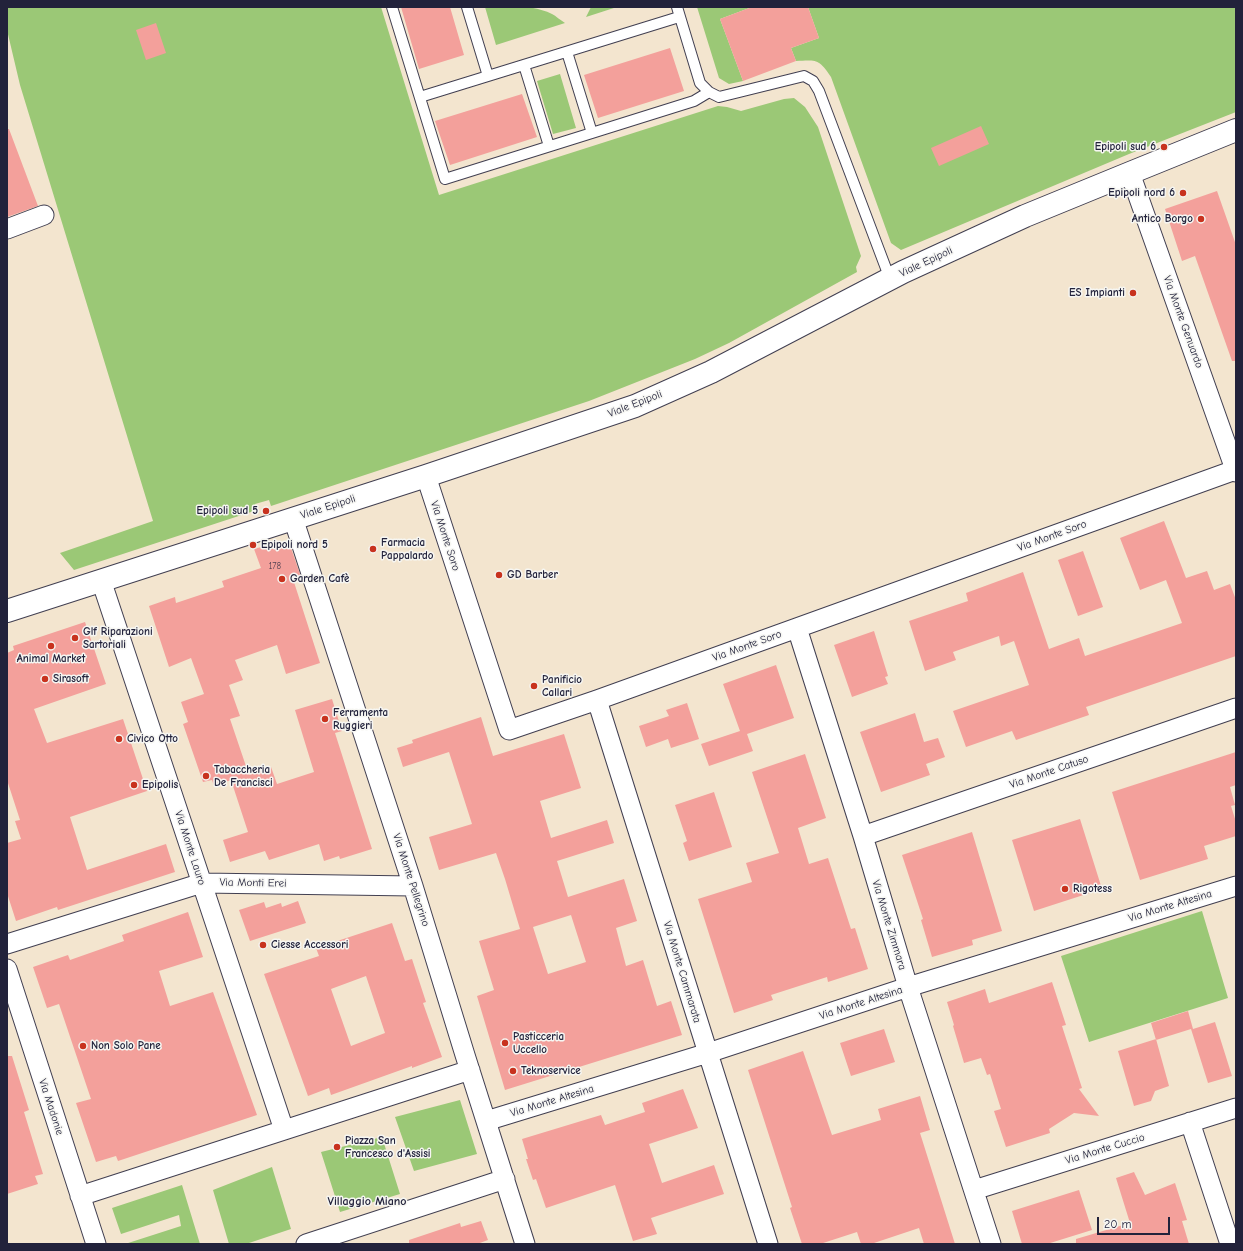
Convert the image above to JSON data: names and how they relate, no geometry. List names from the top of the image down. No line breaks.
{"streets":{"main road":["Viale Epipoli"],"street":["Via Monte Genuardo","Via Monte Soro","Via Monte Catuso","Via Monte Lauro","Via Monte Pellegrino","Via Monti Erei","Via Monte Altesina","Via Monte Zimmara","Via Monte Cammarata","Via Madonie","Via Monte Cuccio"]},"crossings":[["Viale Epipoli","Via Monte Genuardo"],["Viale Epipoli","Via Monte Soro"],["Viale Epipoli","Via Monte Lauro"],["Viale Epipoli","Via Monte Pellegrino"],["Via Monte Genuardo","Via Monte Soro"],["Via Monte Soro","Via Monte Zimmara"],["Via Monte Soro","Via Monte Cammarata"],["Via Monte Catuso","Via Monte Zimmara"],["Via Monte Lauro","Via Monti Erei"],["Via Monte Pellegrino","Via Monti Erei"],["Via Monte Pellegrino","Via Monte Altesina"],["Via Monte Altesina","Via Monte Zimmara"],["Via Monte Altesina","Via Monte Cammarata"],["Via Monte Zimmara","Via Monte Cuccio"]],"districts":["Villaggio Miano"],"places":["Epipoli sud 6","Epipoli nord 6","Antico Borgo","ES Impianti","Epipoli sud 5","Epipoli nord 5","Farmacia Pappalardo","GD Barber","Garden Cafè","Glf Riparazioni Sartoriali","Animal Market","Sirasoft","Panificio Callari","Ferramenta Ruggieri","Civico Otto","Tabaccheria De Francisci","Epipolis","Rigotess","Ciesse Accessori","Pasticceria Uccello","Non Solo Pane","Teknoservice","Piazza San Francesco d'Assisi"],"house_numbers":["178"],"scale_bar":"20 m"}
